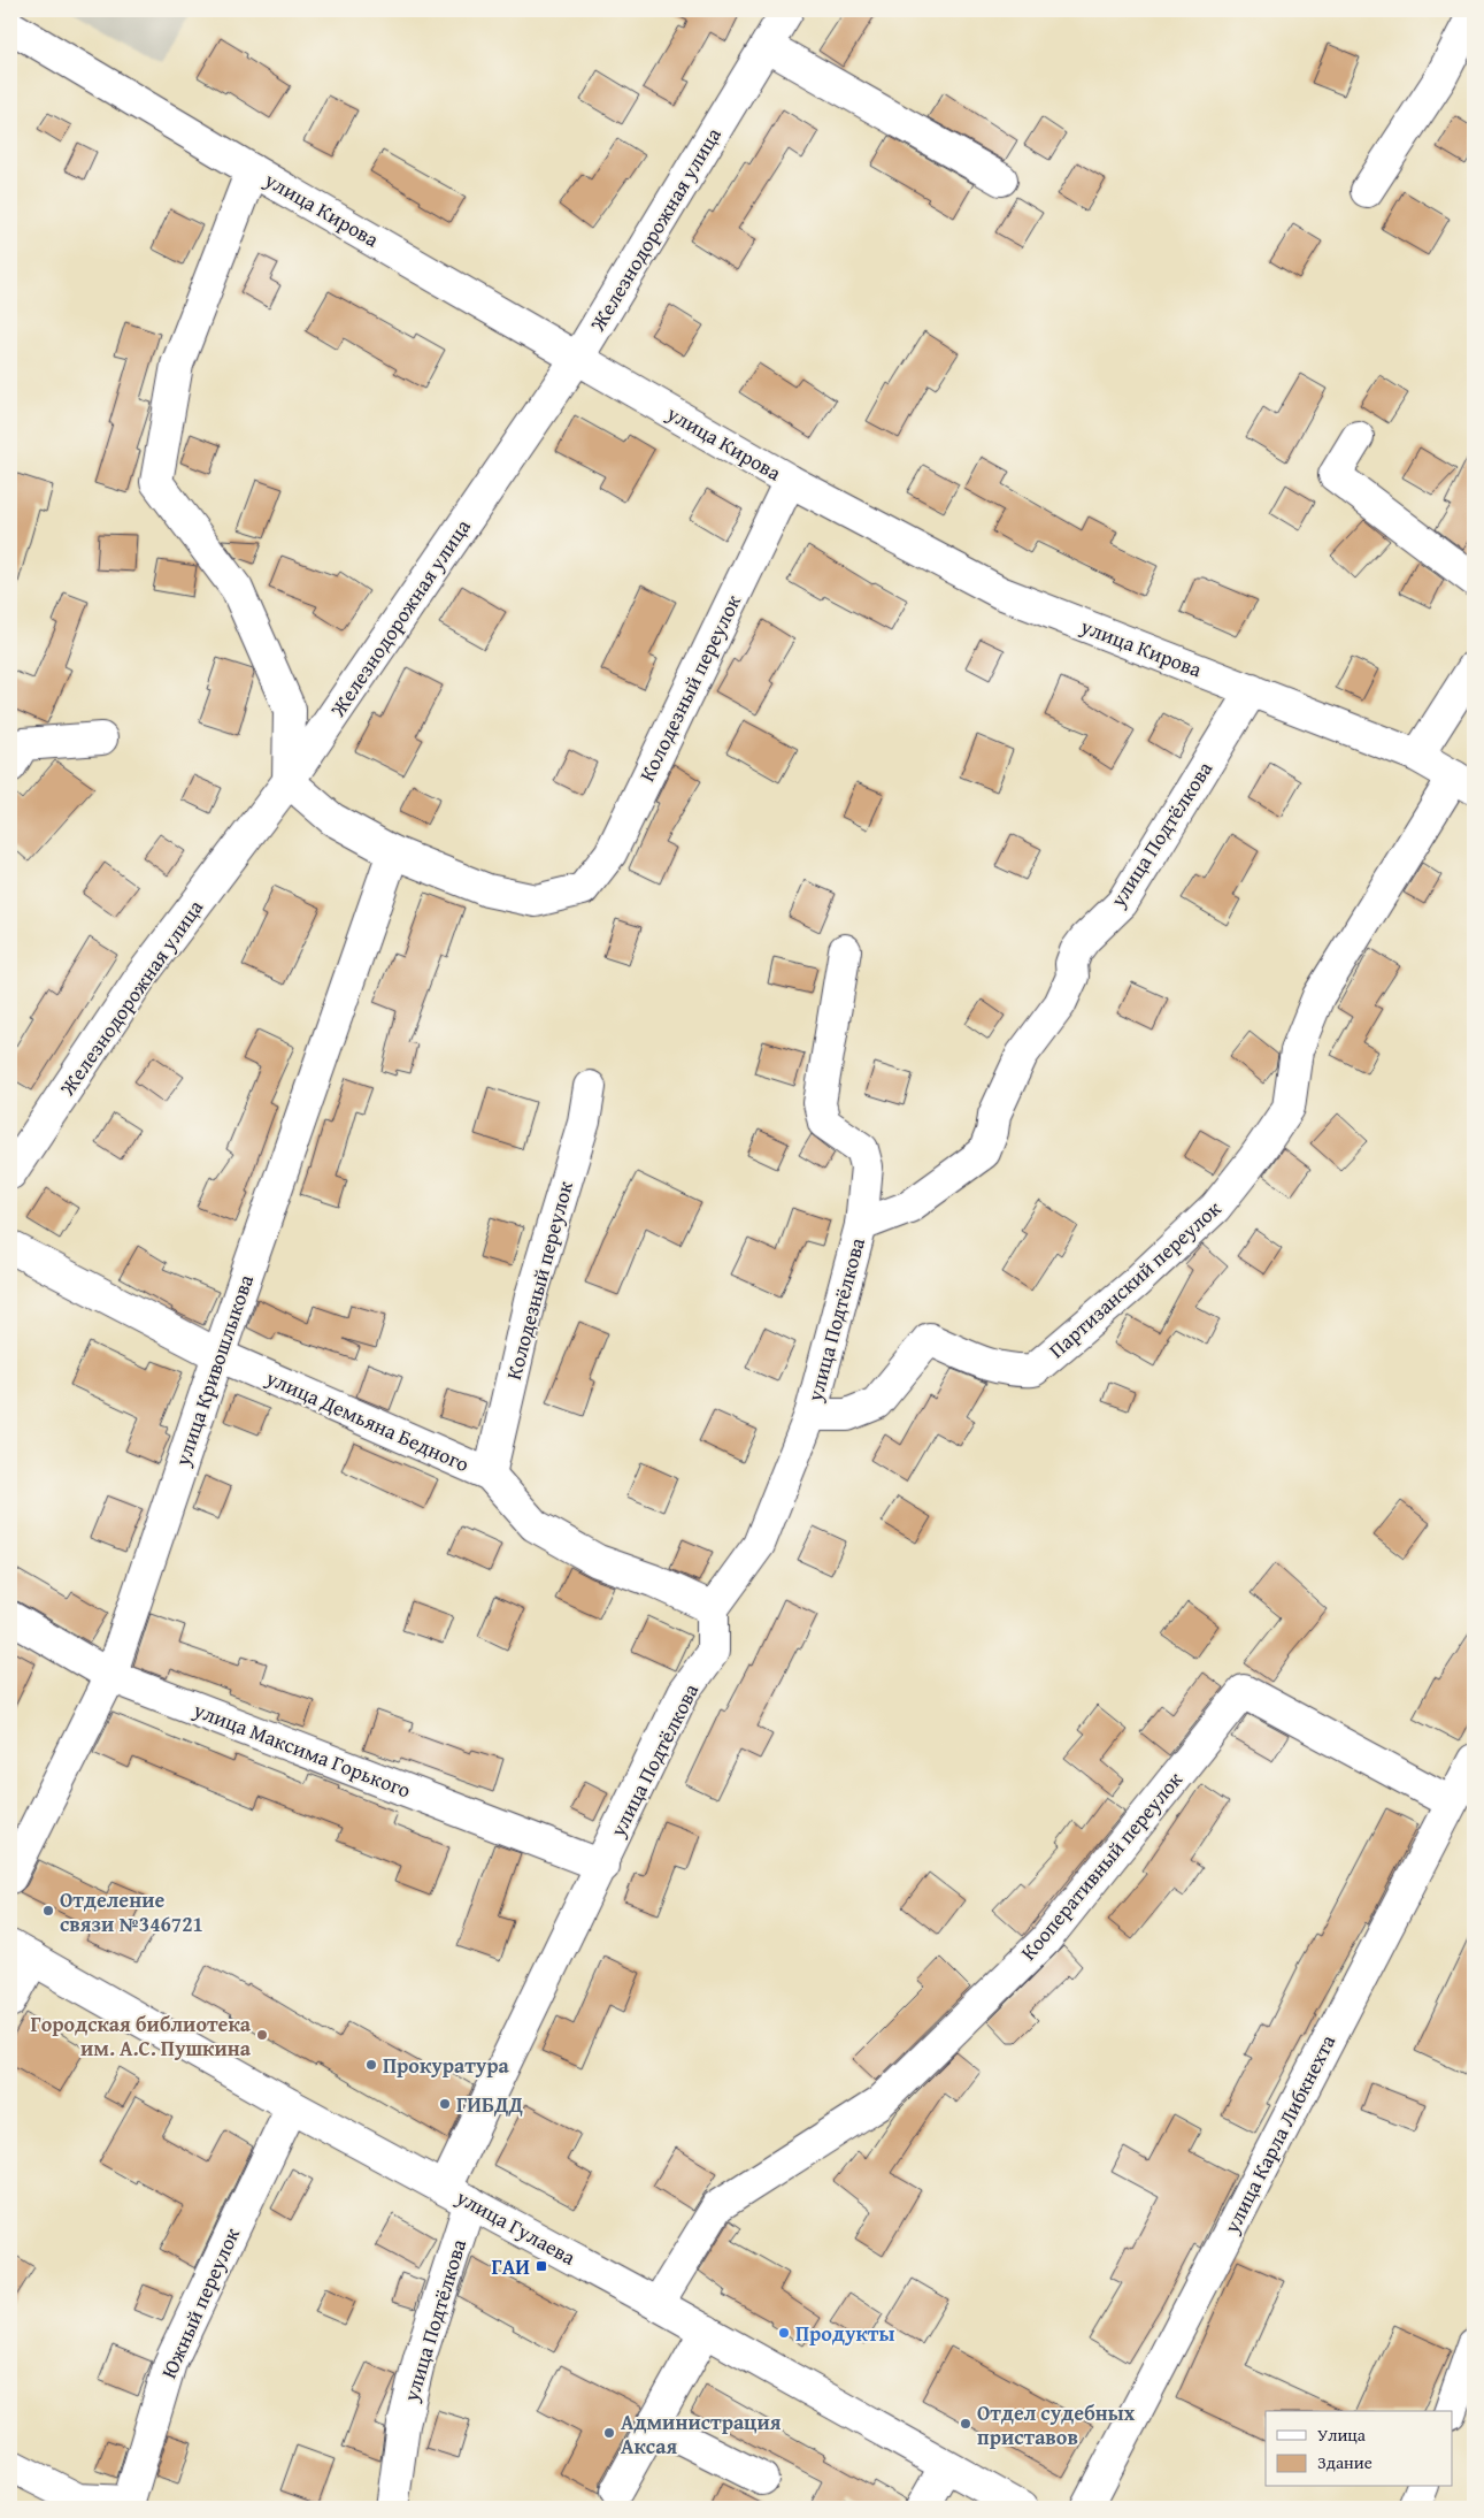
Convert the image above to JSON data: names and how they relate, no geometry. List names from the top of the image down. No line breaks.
{"streets":{"street":["улица Кирова","Железнодорожная улица","Колодезный переулок","улица Подтёлкова","Партизанский переулок","улица Кривошлыкова","улица Демьяна Бедного","улица Максима Горького","Кооперативный переулок","улица Карла Либкнехта","улица Гулаева","Южный переулок"]},"crossings":[["улица Кирова","Железнодорожная улица"],["улица Кирова","Колодезный переулок"],["улица Кирова","улица Подтёлкова"],["улица Кирова","Партизанский переулок"],["Колодезный переулок","улица Кривошлыкова"],["Колодезный переулок","улица Демьяна Бедного"],["улица Подтёлкова","Партизанский переулок"],["улица Подтёлкова","улица Демьяна Бедного"],["улица Подтёлкова","улица Максима Горького"],["улица Подтёлкова","улица Гулаева"],["улица Кривошлыкова","улица Демьяна Бедного"],["улица Кривошлыкова","улица Максима Горького"],["Кооперативный переулок","улица Карла Либкнехта"],["Кооперативный переулок","улица Гулаева"],["улица Гулаева","Южный переулок"]],"places":{"other":["Отделение связи №346721","Городская библиотека им. А.С. Пушкина","Прокуратура","ГИБДД","Продукты","Отдел судебных приставов","Администрация Аксая"],"transit":["ГАИ"]},"legend":["Улица","Здание"]}
